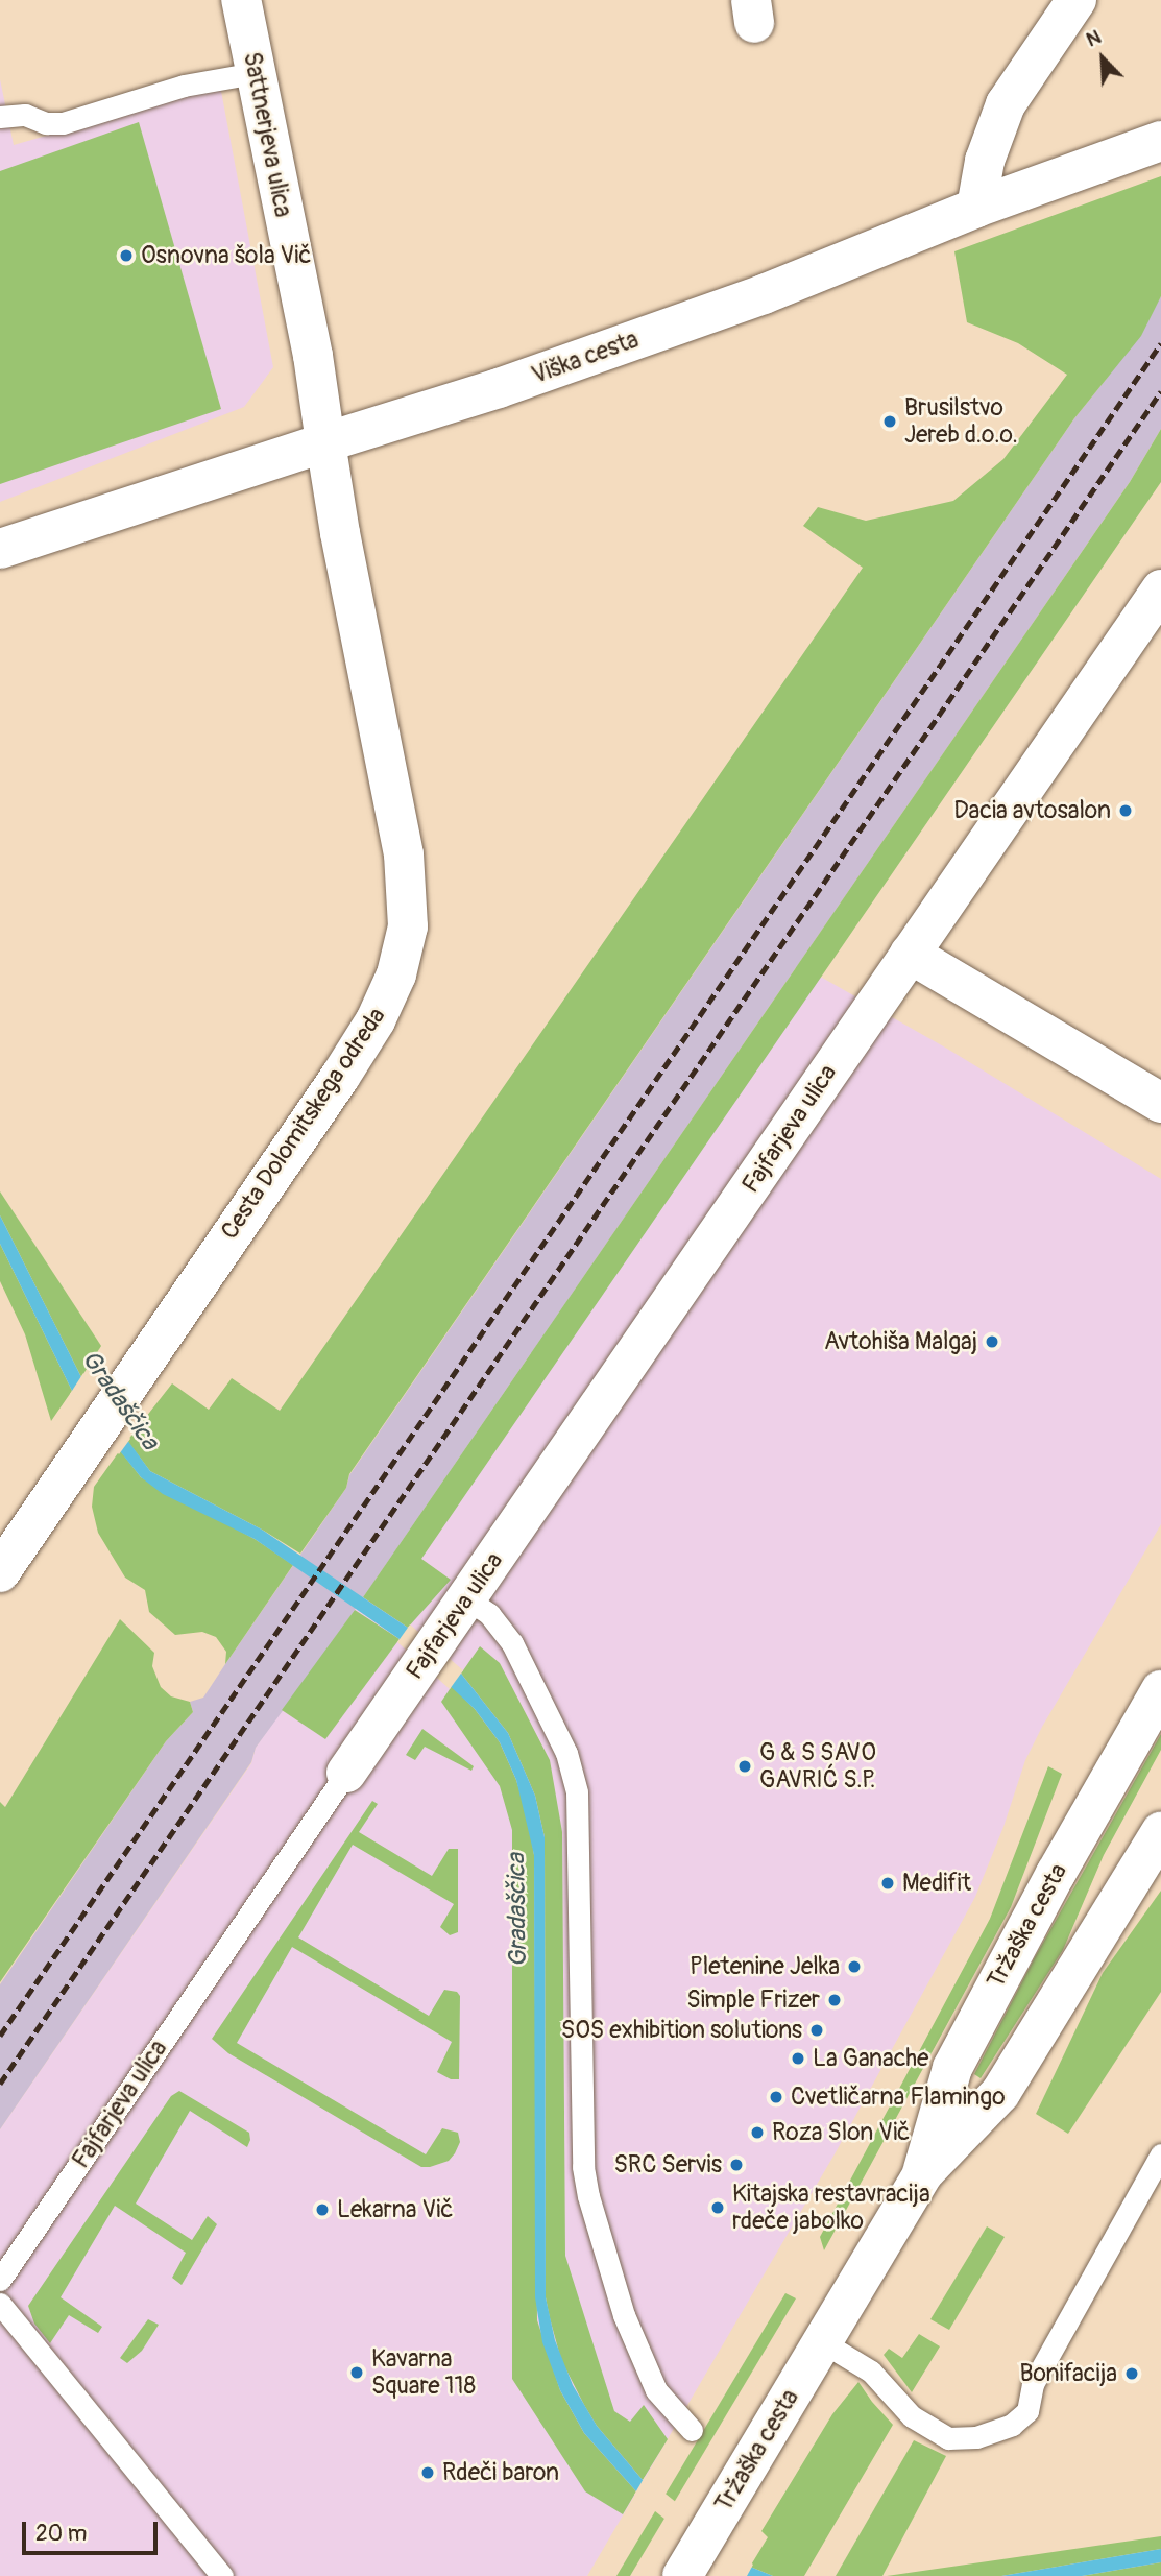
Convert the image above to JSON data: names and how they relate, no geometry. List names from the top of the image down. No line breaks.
{"streets":{"street":["Sattnerjeva ulica","Viška cesta","Cesta Dolomitskega odreda","Fajfarjeva ulica","Tržaška cesta"]},"crossings":[["Sattnerjeva ulica","Viška cesta"],["Sattnerjeva ulica","Cesta Dolomitskega odreda"],["Viška cesta","Cesta Dolomitskega odreda"]],"water":["Gradaščica"],"places":["Osnovna šola Vič","Brusilstvo Jereb d.o.o.","Dacia avtosalon","Avtohiša Malgaj","G & S SAVO GAVRIĆ S.P.","Medifit","Pletenine Jelka","Simple Frizer","SOS exhibition solutions","La Ganache","Cvetličarna Flamingo","Roza Slon Vič","SRC Servis","Kitajska restavracija rdeče jabolko","Lekarna Vič","Kavarna Square 118","Bonifacija","Rdeči baron"],"scale_bar":"20 m","north":"top left"}
